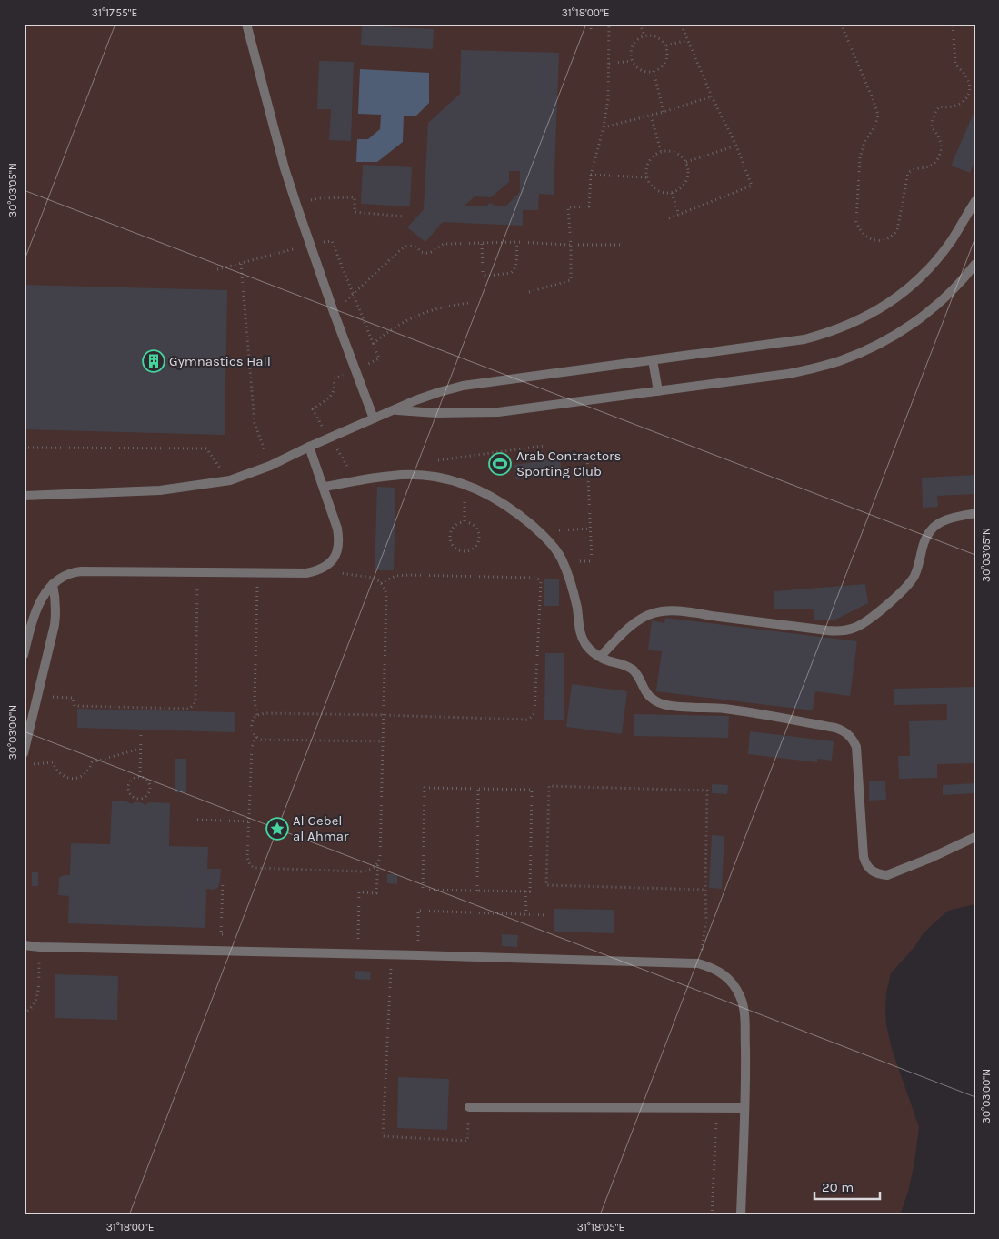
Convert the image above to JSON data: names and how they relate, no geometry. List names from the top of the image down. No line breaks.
{"places":{"building":["Gymnastics Hall"],"sports":["Arab Contractors Sporting Club"],"place":["Al Gebel al Ahmar"]},"scale_bar":"20 m","coordinates":["31°17'55\"E","31°18'00\"E","30°03'05\"N","30°03'00\"N","31°18'05\"E"]}
